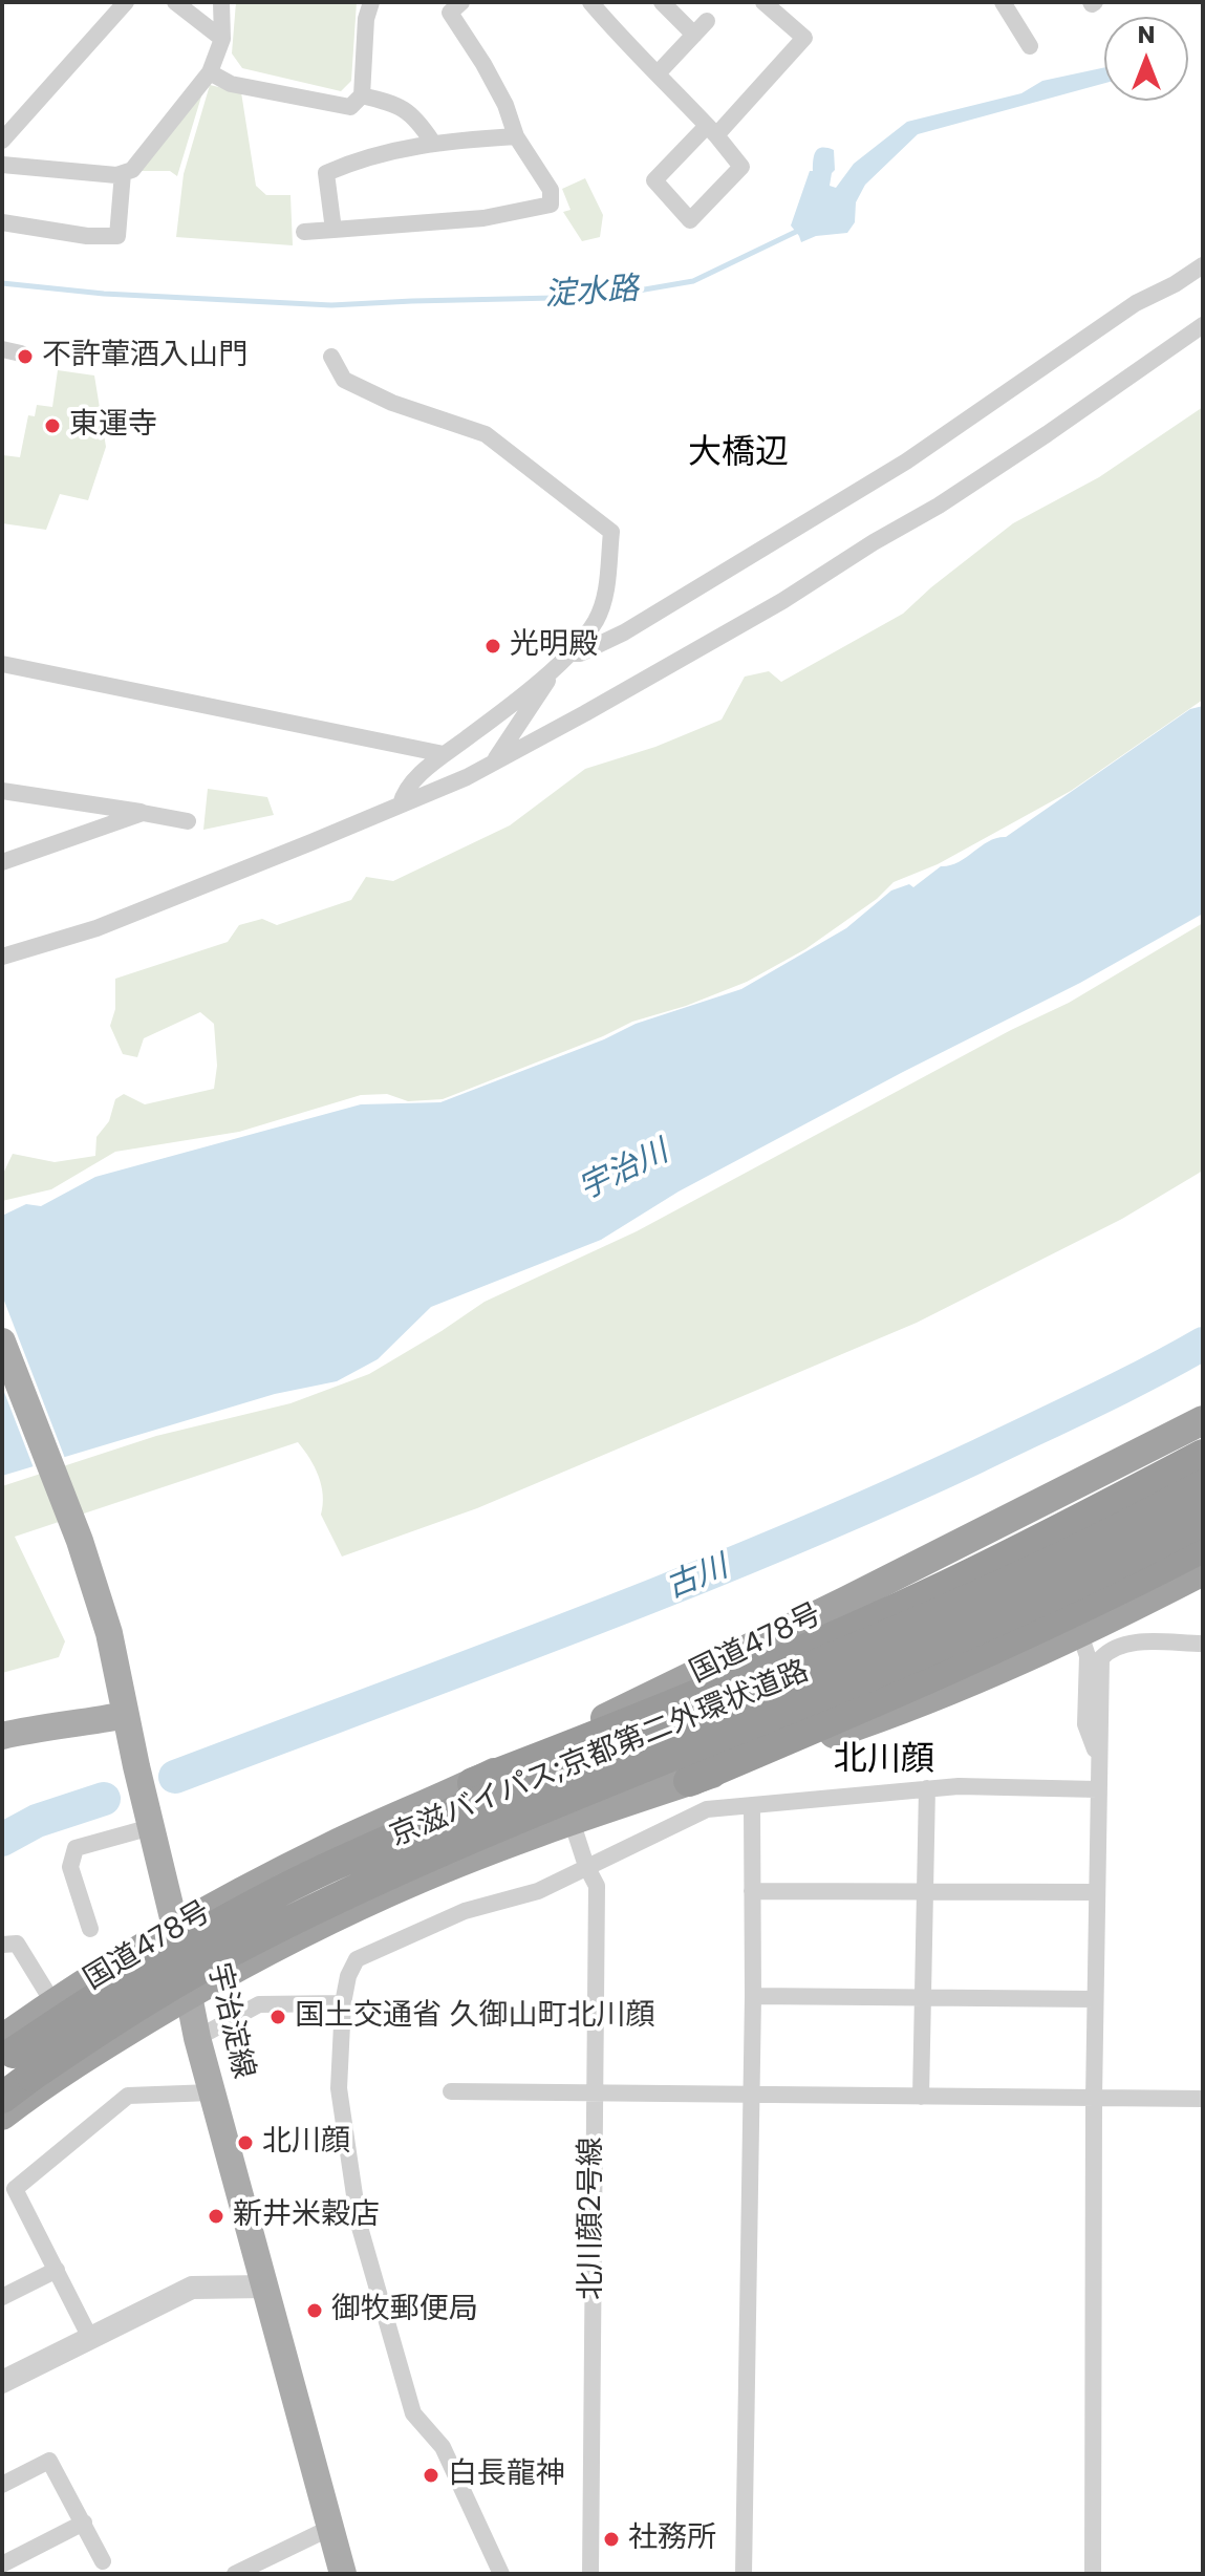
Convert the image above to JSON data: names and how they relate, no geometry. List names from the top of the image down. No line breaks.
{"streets":{"highway":["国道478号","京滋バイパス;京都第二外環状道路"],"main road":["宇治淀線"],"street":["北川顔2号線"]},"crossings":[["国道478号","京滋バイパス;京都第二外環状道路"],["国道478号","宇治淀線"]],"districts":["大橋辺","北川顔"],"water":["淀水路","宇治川","古川"],"places":["不許葷酒入山門","東運寺","光明殿","国土交通省 久御山町北川顔","北川顔","新井米穀店","御牧郵便局","白長龍神","社務所"],"north":"top"}
